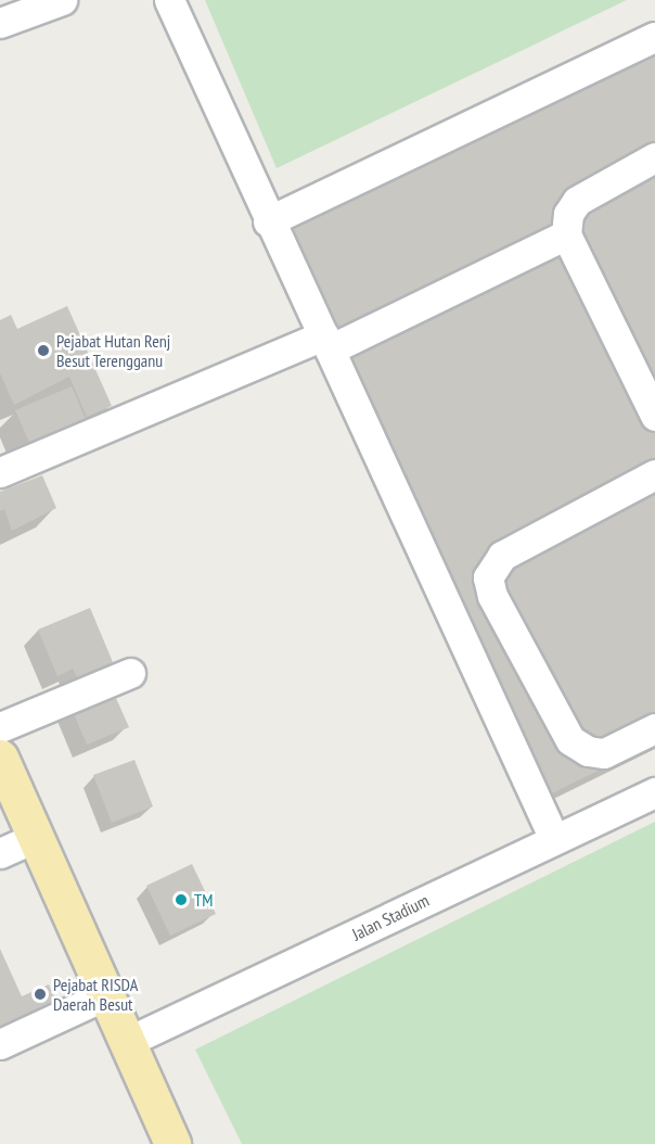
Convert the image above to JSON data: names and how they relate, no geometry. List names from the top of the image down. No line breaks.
{"streets":{"street":["Jalan Stadium"]},"places":["Pejabat Hutan Renj Besut Terengganu","TM","Pejabat RISDA Daerah Besut"]}
